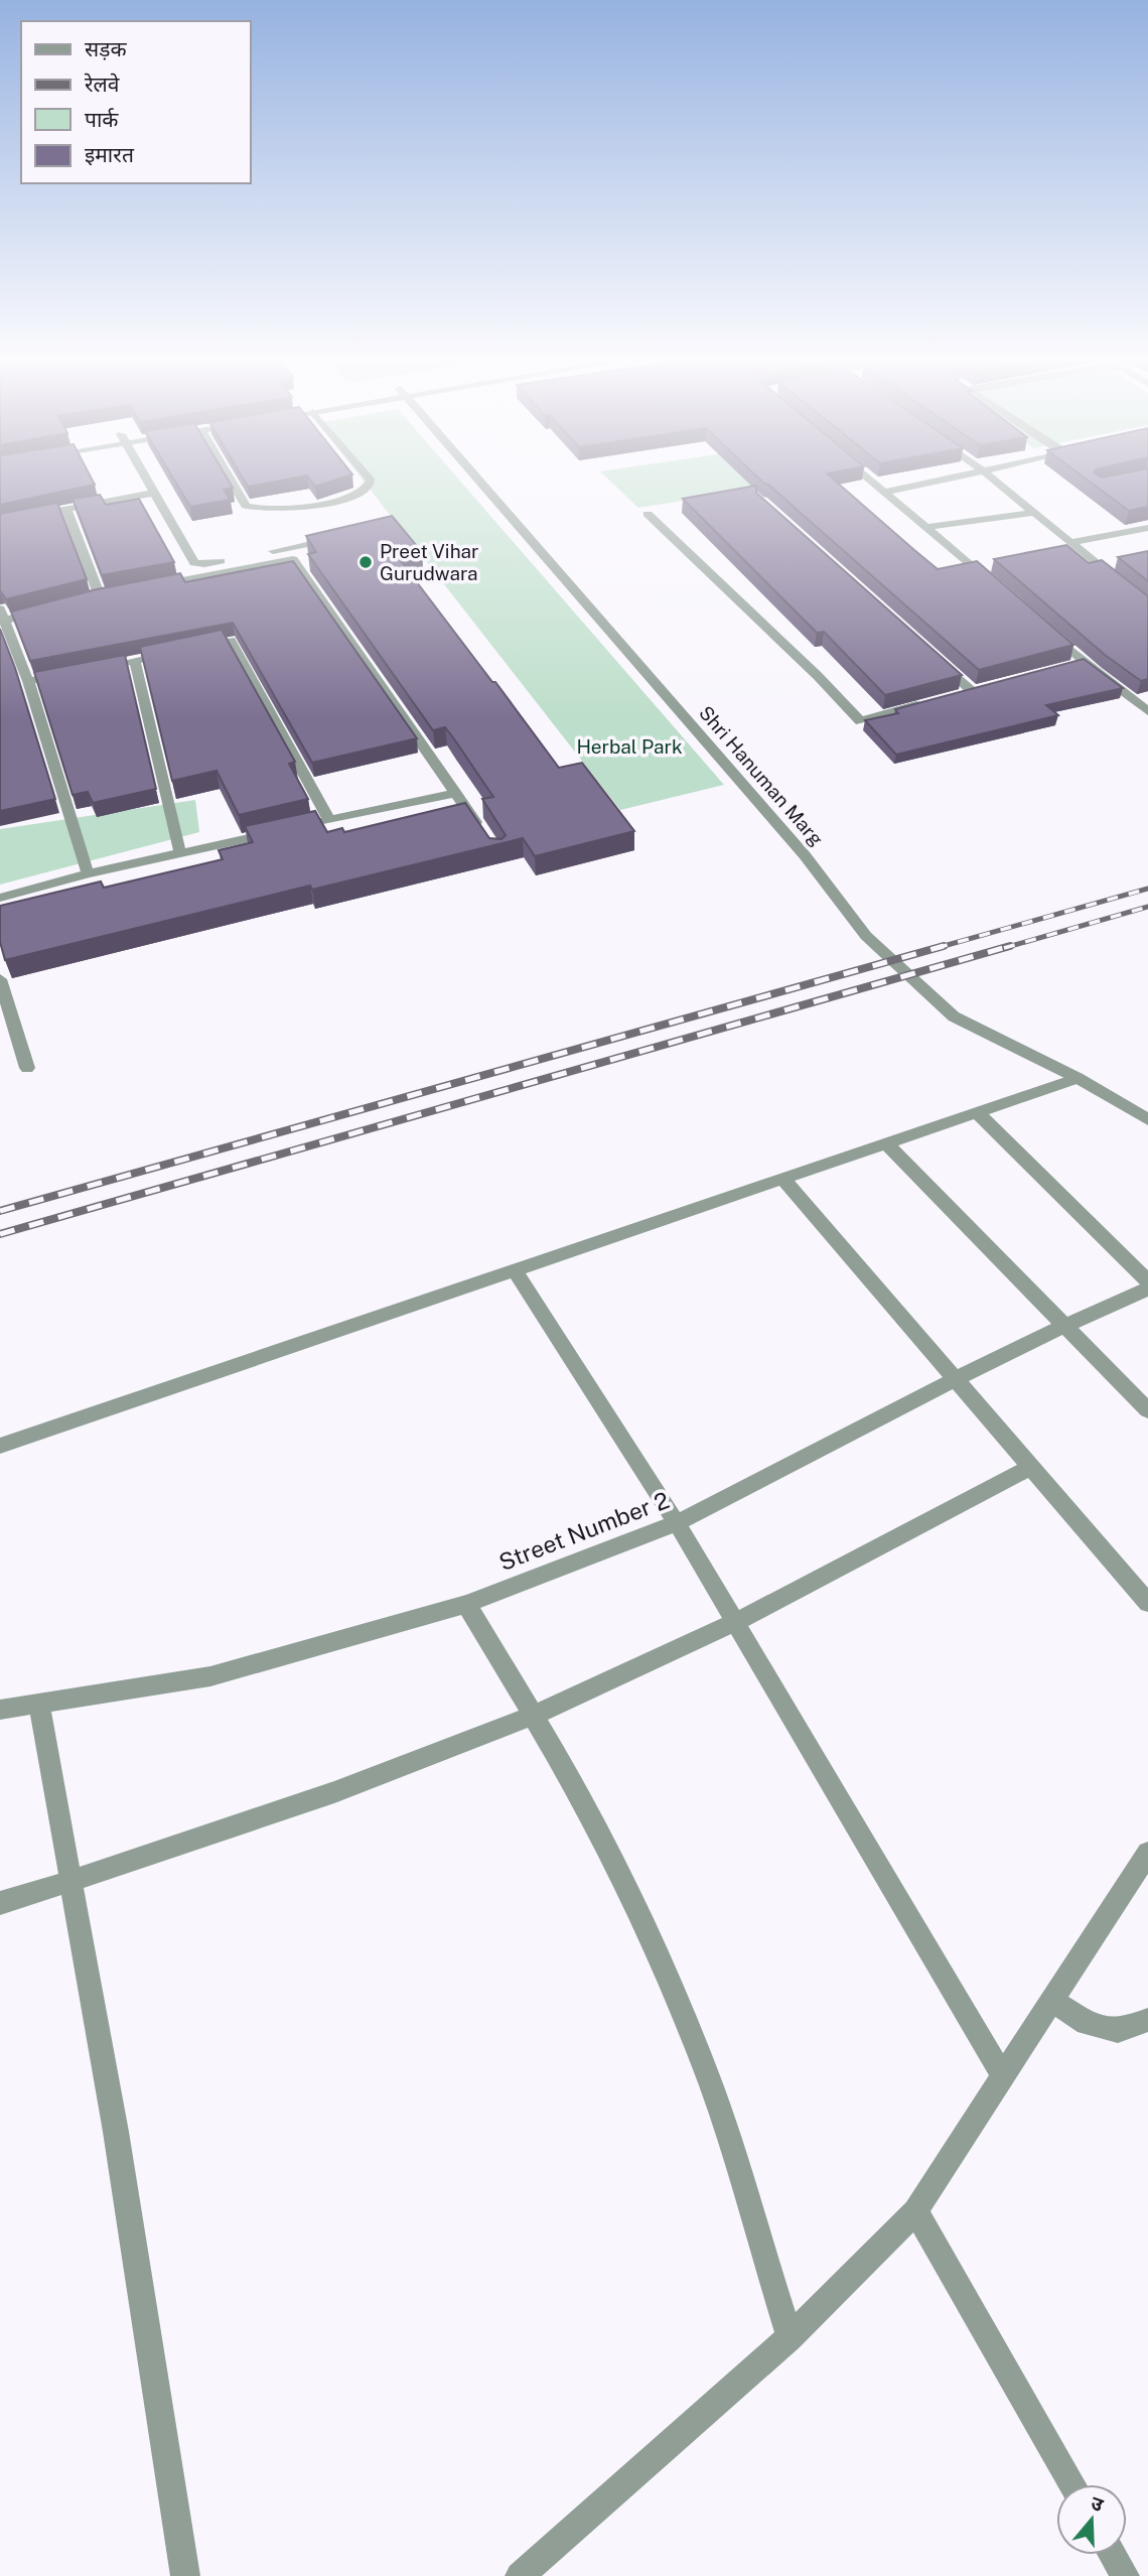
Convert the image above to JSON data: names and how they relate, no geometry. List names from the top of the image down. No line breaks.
{"streets":{"street":["Shri Hanuman Marg","Street Number 2"]},"parks":["Herbal Park"],"places":["Preet Vihar Gurudwara"],"legend":["सड़क","रेलवे","पार्क","इमारत"],"north":"top"}
